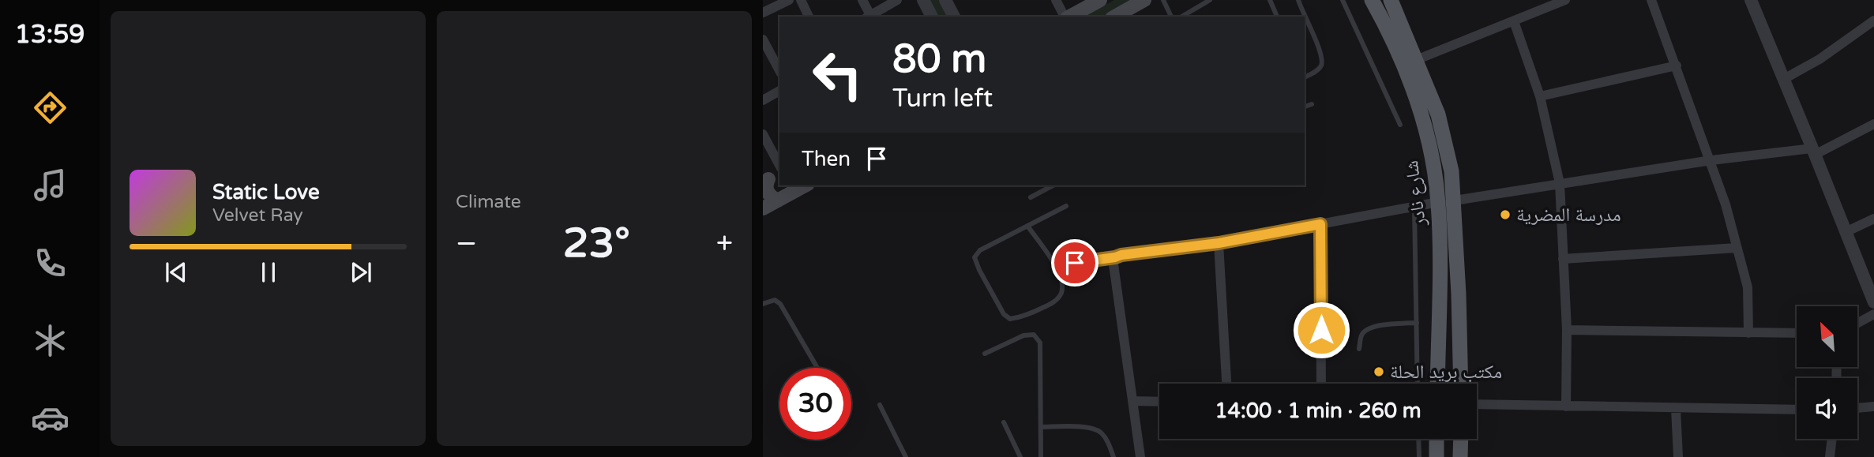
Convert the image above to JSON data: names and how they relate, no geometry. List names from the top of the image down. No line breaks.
{"streets":{"main road":["شارع نادر"]},"places":["مدرسة المضرية","مكتب بريد الحلة"],"north":"top left","page":{"tabs":"13:59","tile":"Climate","turn":["80 m","Turn left"],"then":"Then","song":["Static Love","Velvet Ray"],"heat":["−","23°","+"],"limit":"30","trip":"14:00 · 1 min · 260 m"}}
